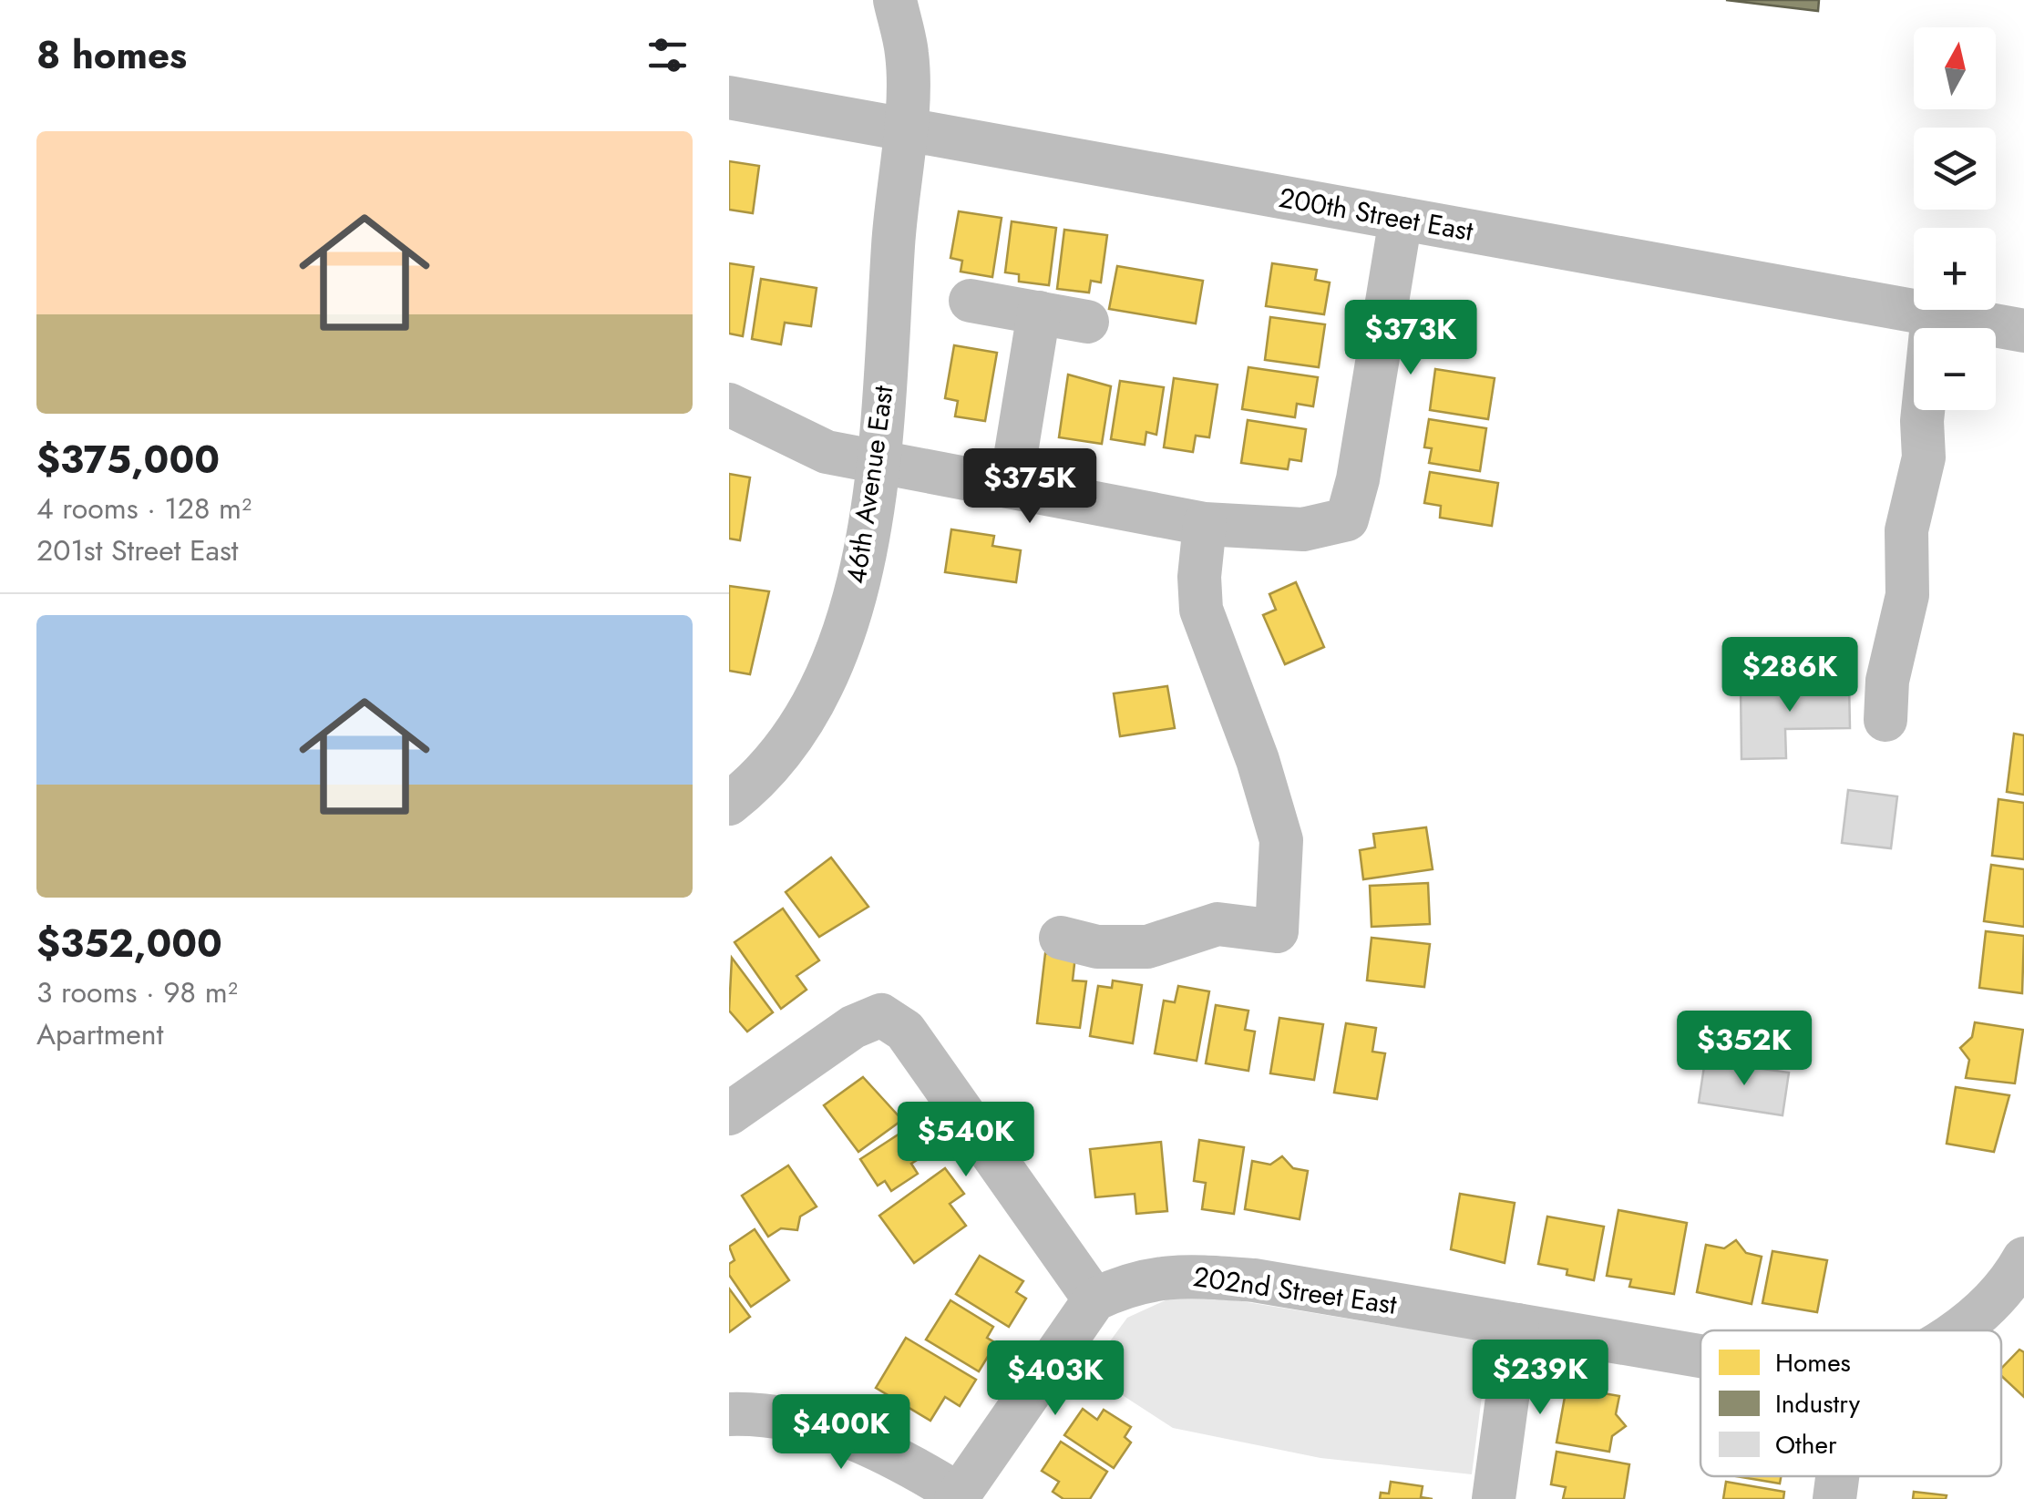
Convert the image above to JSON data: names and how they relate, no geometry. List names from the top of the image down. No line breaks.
{"streets":{"street":["200th Street East","46th Avenue East","202nd Street East"]},"crossings":[["200th Street East","46th Avenue East"]],"legend":["Homes","Industry","Other"],"north":"top","page":{"heading":"8 homes","map_buttons":["+","−"],"list":[{"name":"$375,000","note":"4 rooms · 128 m² · 201st Street East"},{"name":"$352,000","note":"3 rooms · 98 m² · Apartment"}],"price":["$373K","$375K","$286K","$352K","$540K","$239K","$403K","$400K"]}}
